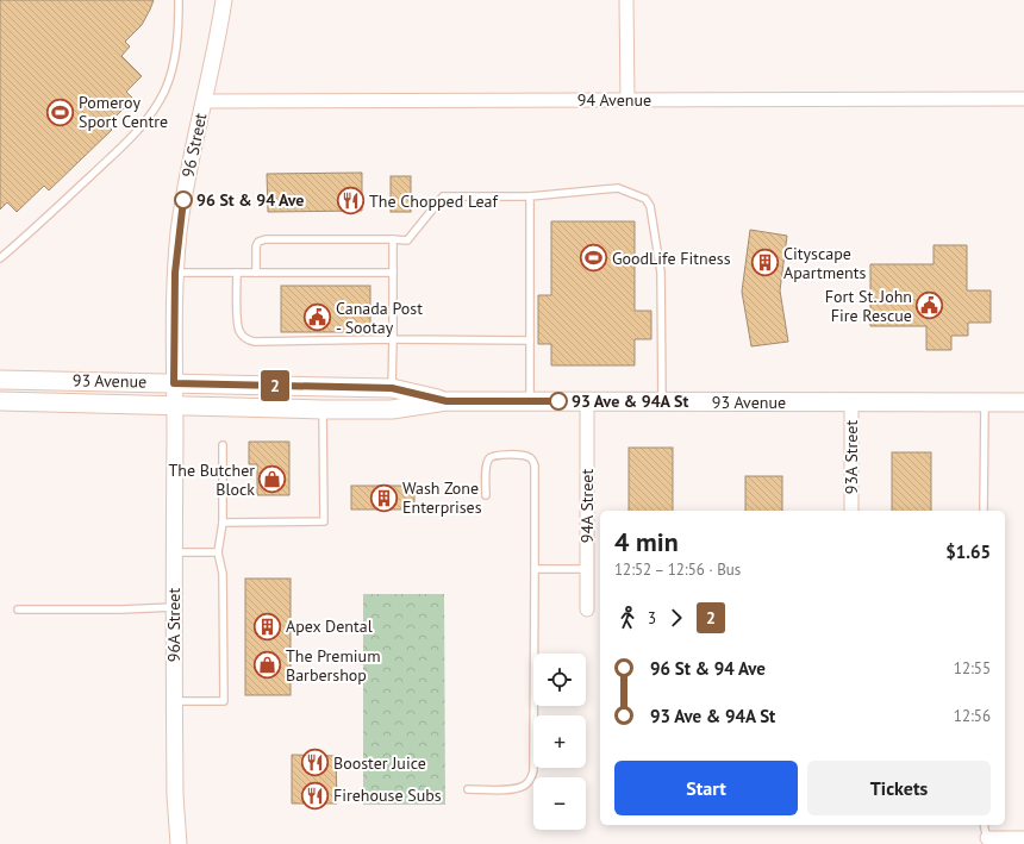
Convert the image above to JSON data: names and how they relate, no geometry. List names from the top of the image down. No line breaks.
{"streets":{"main road":["93 Avenue"],"street":["94 Avenue","96 Street","93A Street","94A Street","96A Street"]},"crossings":[["94 Avenue","96 Street"],["96 Street","93 Avenue"],["96 Street","96A Street"],["93 Avenue","93A Street"],["93 Avenue","94A Street"],["93 Avenue","96A Street"]],"places":{"sports":["Pomeroy Sport Centre","GoodLife Fitness"],"other":["96 St & 94 Ave","93 Ave & 94A St"],"restaurant":["The Chopped Leaf","Booster Juice","Firehouse Subs"],"building":["Cityscape Apartments","Wash Zone Enterprises","Apex Dental"],"public building":["Fort St. John Fire Rescue","Canada Post - Sootay"],"shop":["The Butcher Block","The Premium Barbershop"]},"lines":["bus line 2"],"page":{"on_map":"2","heading":["4 min","12:52 – 12:56 · Bus","$1.65"],"legs":["3","2"],"list":[{"name":"96 St & 94 Ave","value":"12:55"},{"name":"93 Ave & 94A St","value":"12:56"}],"map_buttons":["+","−"],"buttons":["Start","Tickets"]}}
